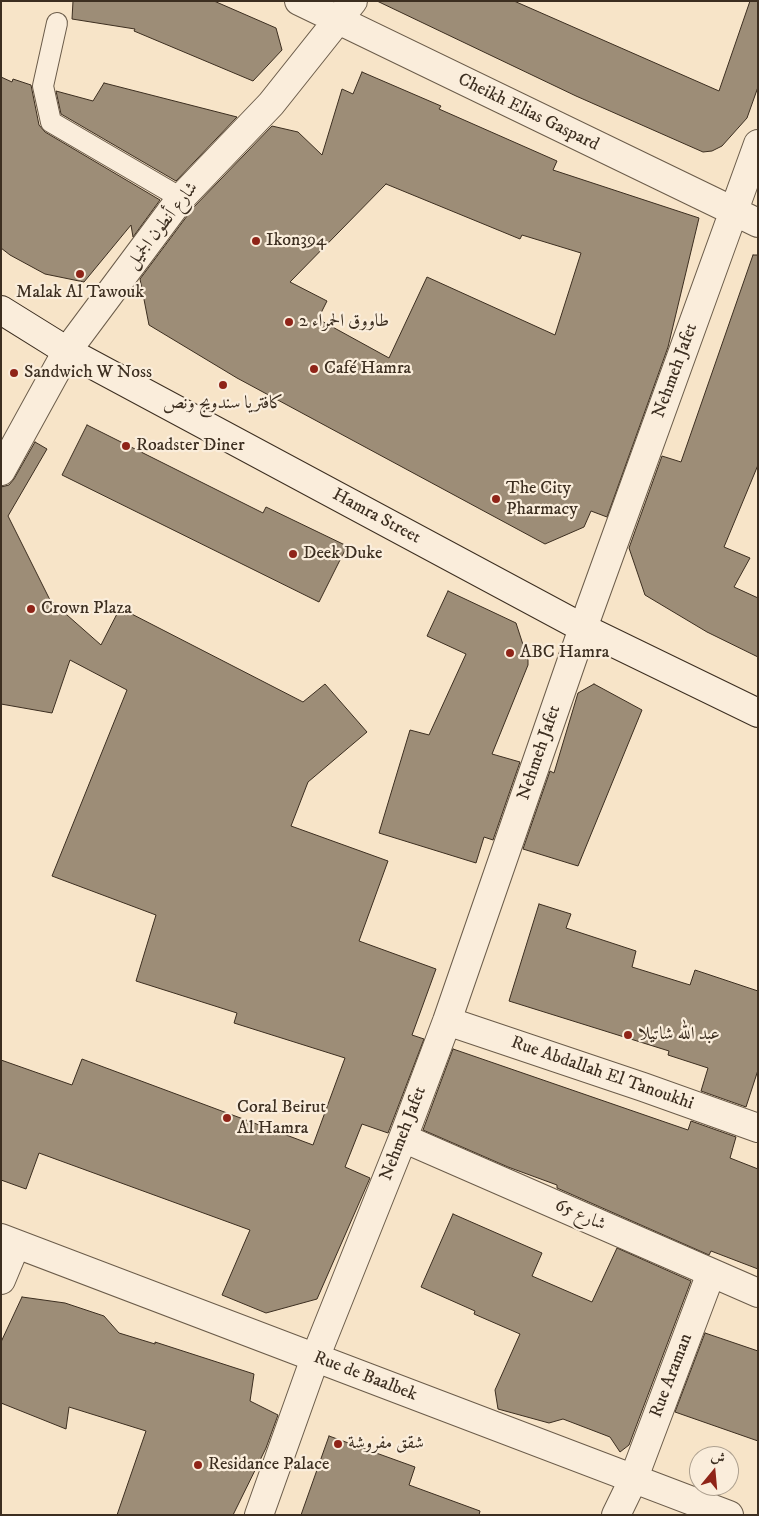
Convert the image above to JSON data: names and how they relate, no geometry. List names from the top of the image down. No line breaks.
{"streets":{"street":["Cheikh Elias Gaspard","شارع أنطون الجميل","Nehmeh Jafet","Hamra Street","Rue Abdallah El Tanoukhi","شارع 65","Rue Araman","Rue de Baalbek"]},"crossings":[["Cheikh Elias Gaspard","شارع أنطون الجميل"],["Cheikh Elias Gaspard","Nehmeh Jafet"],["شارع أنطون الجميل","Hamra Street"],["Nehmeh Jafet","Hamra Street"],["Nehmeh Jafet","Rue Abdallah El Tanoukhi"],["Nehmeh Jafet","شارع 65"],["Nehmeh Jafet","Rue de Baalbek"],["شارع 65","Rue Araman"],["Rue Araman","Rue de Baalbek"]],"places":["Ikon394","Malak Al Tawouk","طاووق الحمراء 2","Café Hamra","Sandwich W Noss","كافتريا سندويج ونص","Roadster Diner","The City Pharmacy","Deek Duke","Crown Plaza","ABC Hamra","عبد الله شاتيلا","Coral Beirut Al Hamra","شقق مفروشة","Residance Palace"],"north":"top"}
